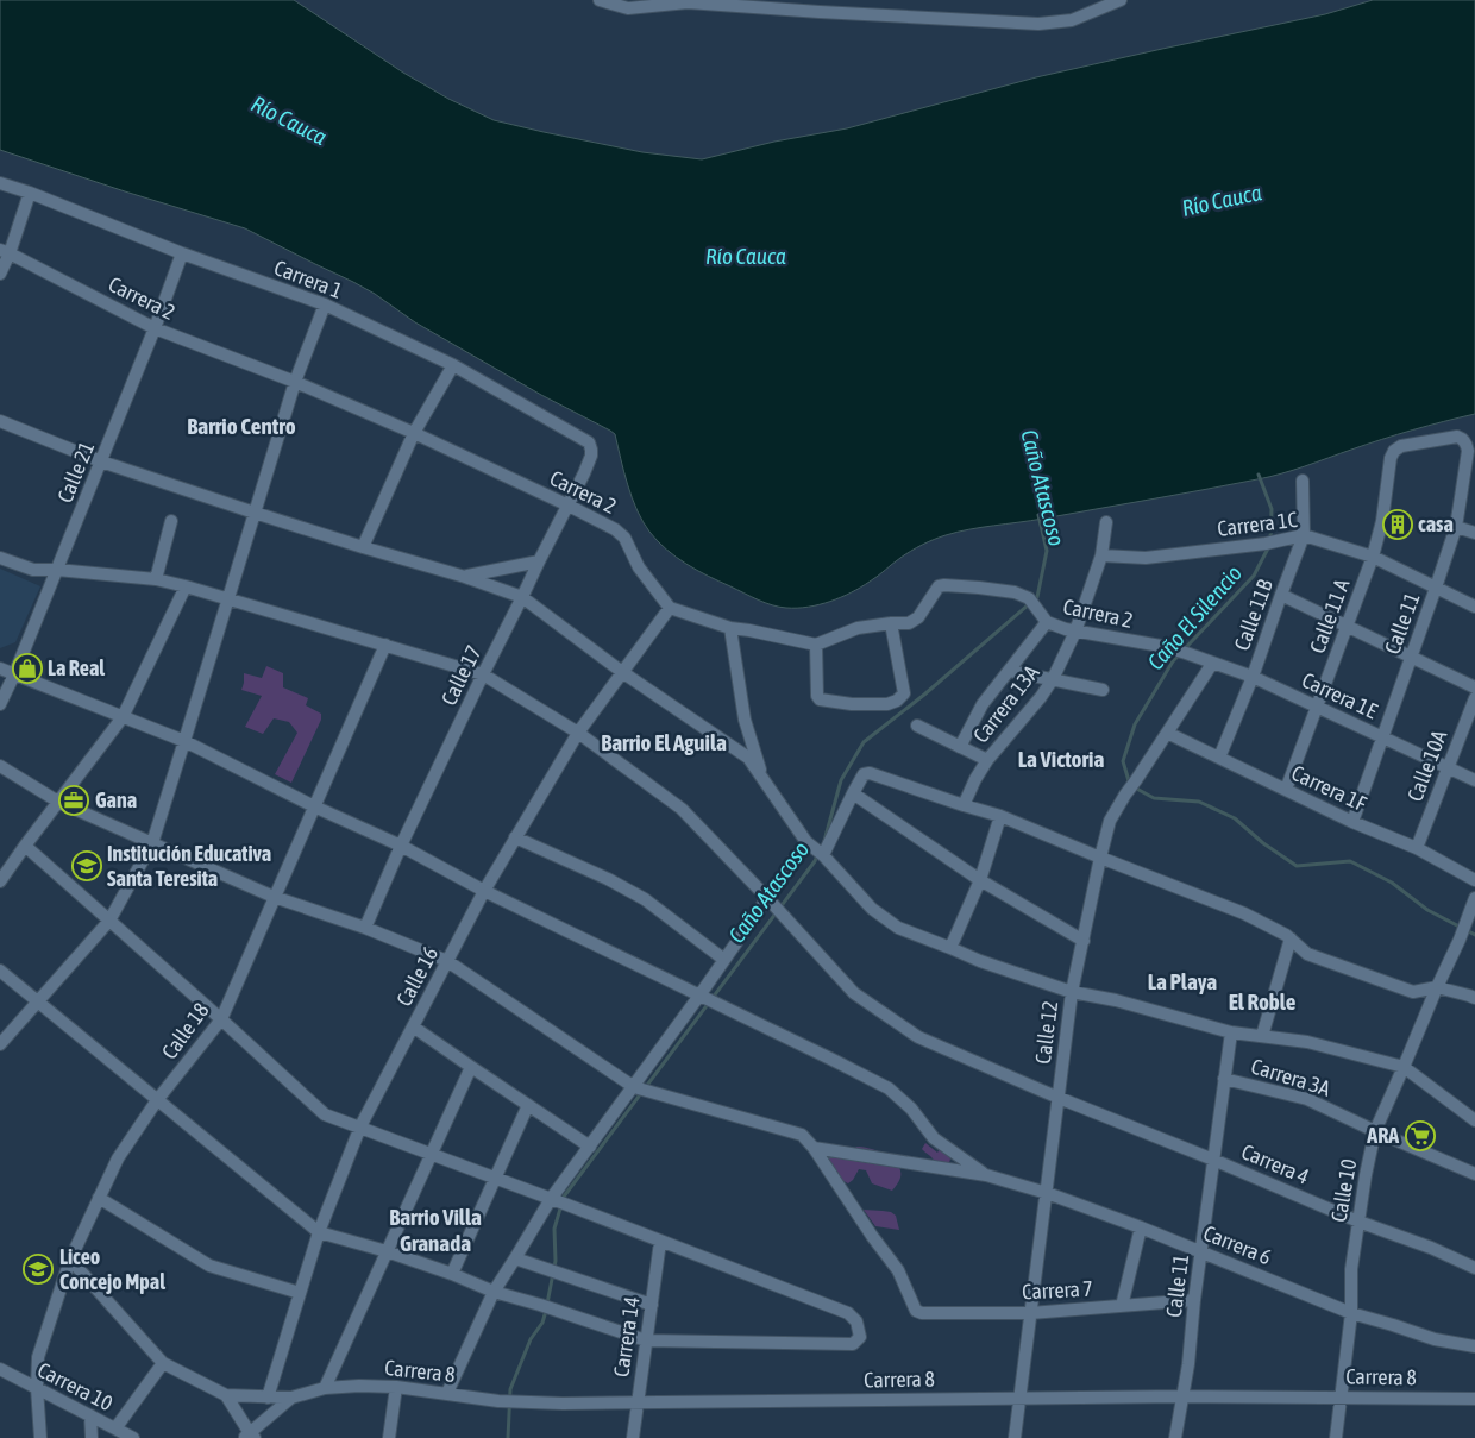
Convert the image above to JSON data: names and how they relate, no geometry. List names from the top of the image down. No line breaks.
{"streets":{"street":["Carrera 1","Carrera 2","Calle 21","Carrera 1C","Calle 11B","Calle 11 A","Calle 11","Calle 17","Carrera 1E","Carrera 13A","Calle 10A","Carrera 1F","Calle 16","Calle 18","Calle 12","Carrera 3A","Carrera 4","Calle 10","Carrera 6","Carrera 7","Carrera 14","Carrera 8","Carrera 10"]},"crossings":[["Carrera 1","Calle 21"],["Carrera 1","Calle 17"],["Carrera 2","Calle 21"],["Carrera 2","Calle 17"],["Carrera 2","Carrera 1E"],["Carrera 2","Carrera 13A"],["Carrera 2","Calle 16"],["Calle 21","Carrera 4"],["Carrera 1C","Calle 11B"],["Carrera 1C","Calle 11 A"],["Carrera 1C","Calle 11"],["Carrera 1C","Carrera 13A"],["Calle 11B","Carrera 1E"],["Calle 11B","Carrera 1F"],["Calle 11 A","Calle 11"],["Calle 11 A","Carrera 1E"],["Calle 11 A","Carrera 1F"],["Calle 11","Carrera 1E"],["Calle 11","Carrera 1F"],["Calle 11","Carrera 3A"],["Calle 11","Carrera 4"],["Calle 11","Carrera 6"],["Calle 11","Carrera 7"],["Calle 11","Carrera 8"],["Calle 17","Carrera 4"],["Carrera 1E","Calle 10A"],["Carrera 1E","Calle 12"],["Calle 10A","Carrera 1F"],["Carrera 1F","Calle 12"],["Calle 16","Carrera 4"],["Calle 18","Carrera 4"],["Calle 18","Carrera 10"],["Calle 12","Carrera 4"],["Calle 12","Carrera 6"],["Calle 12","Carrera 7"],["Calle 12","Carrera 8"],["Carrera 3A","Calle 10"],["Carrera 4","Calle 10"],["Calle 10","Carrera 6"],["Calle 10","Carrera 8"],["Carrera 14","Carrera 8"]],"districts":["Barrio Centro","Barrio El Aguila","La Victoria","La Playa","El Roble","Barrio Villa Granada"],"water":["Río Cauca","Caño Atascoso","Caño El Silencio"],"places":{"building":["casa"],"shop":["La Real"],"office":["Gana"],"school or university":["Institución Educativa Santa Teresita","Liceo Concejo Mpal"],"supermarket":["ARA"]}}
